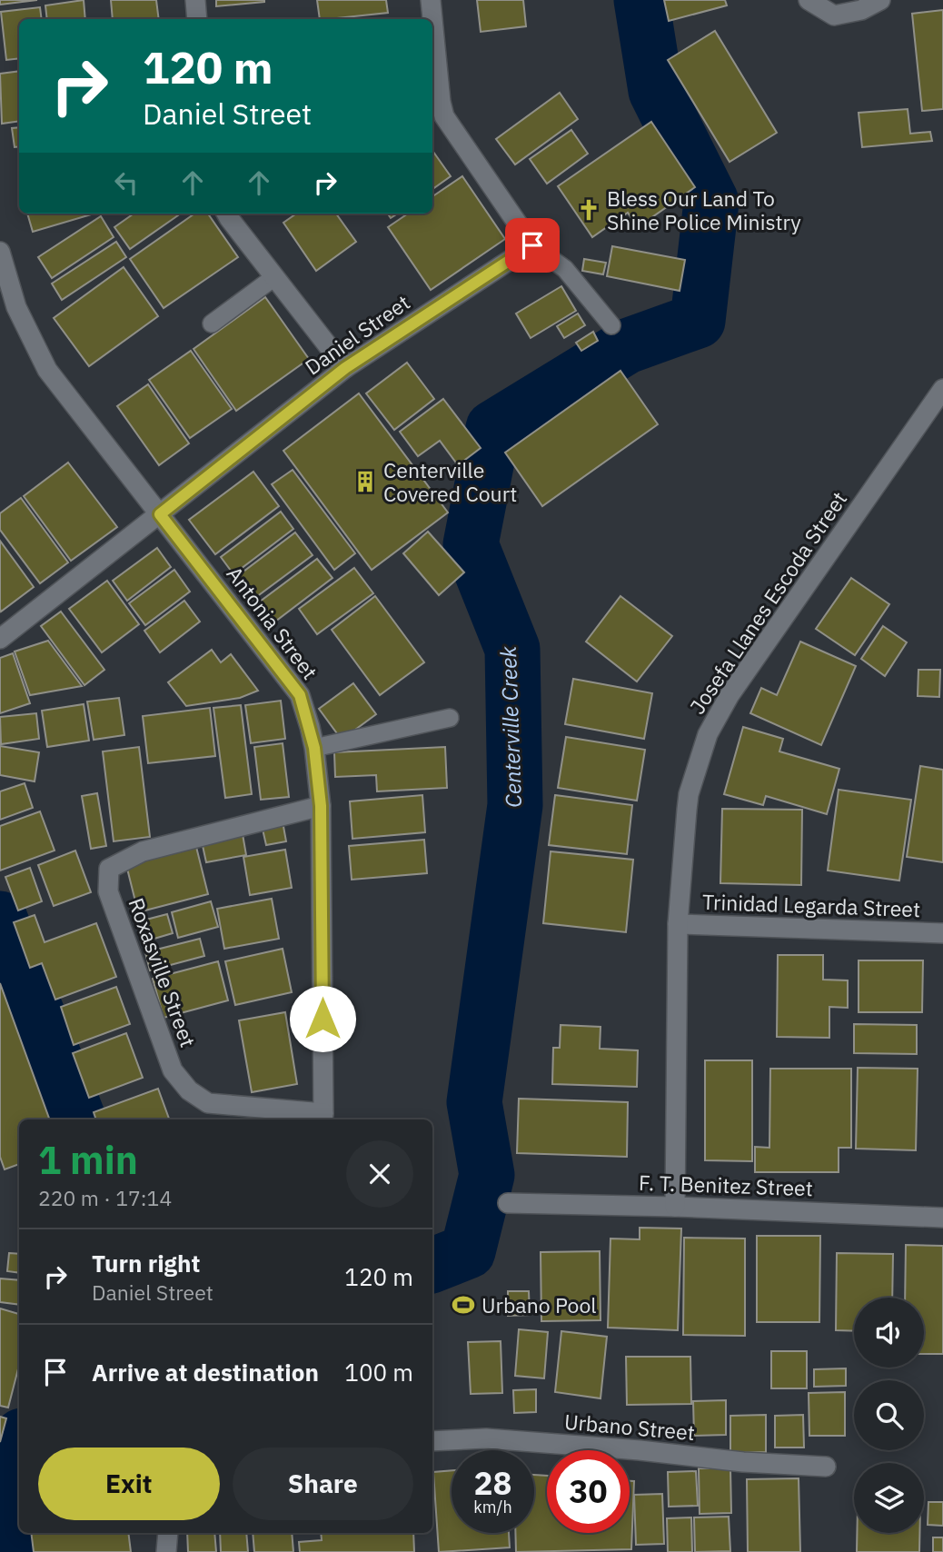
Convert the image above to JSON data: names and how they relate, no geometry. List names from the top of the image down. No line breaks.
{"streets":{"street":["Daniel Street","Josefa Llanes Escoda Street","Antonia Street","Trinidad Legarda Street","Roxasville Street","F. T. Benitez Street","Urbano Street"]},"crossings":[["Daniel Street","Antonia Street"],["Josefa Llanes Escoda Street","Trinidad Legarda Street"],["Josefa Llanes Escoda Street","F. T. Benitez Street"],["Antonia Street","Roxasville Street"]],"water":["Centerville Creek"],"places":{"church":["Bless Our Land To Shine Police Ministry"],"building":["Centerville Covered Court"],"sports":["Urbano Pool"]},"page":{"turn":["120 m","Daniel Street"],"heading":["1 min","220 m · 17:14"],"list":[{"name":"Turn right","note":"Daniel Street","value":"120 m"},{"name":"Arrive at destination","value":"100 m"}],"buttons":["Exit","Share"],"speed":"28 km/h","limit":"30"}}
